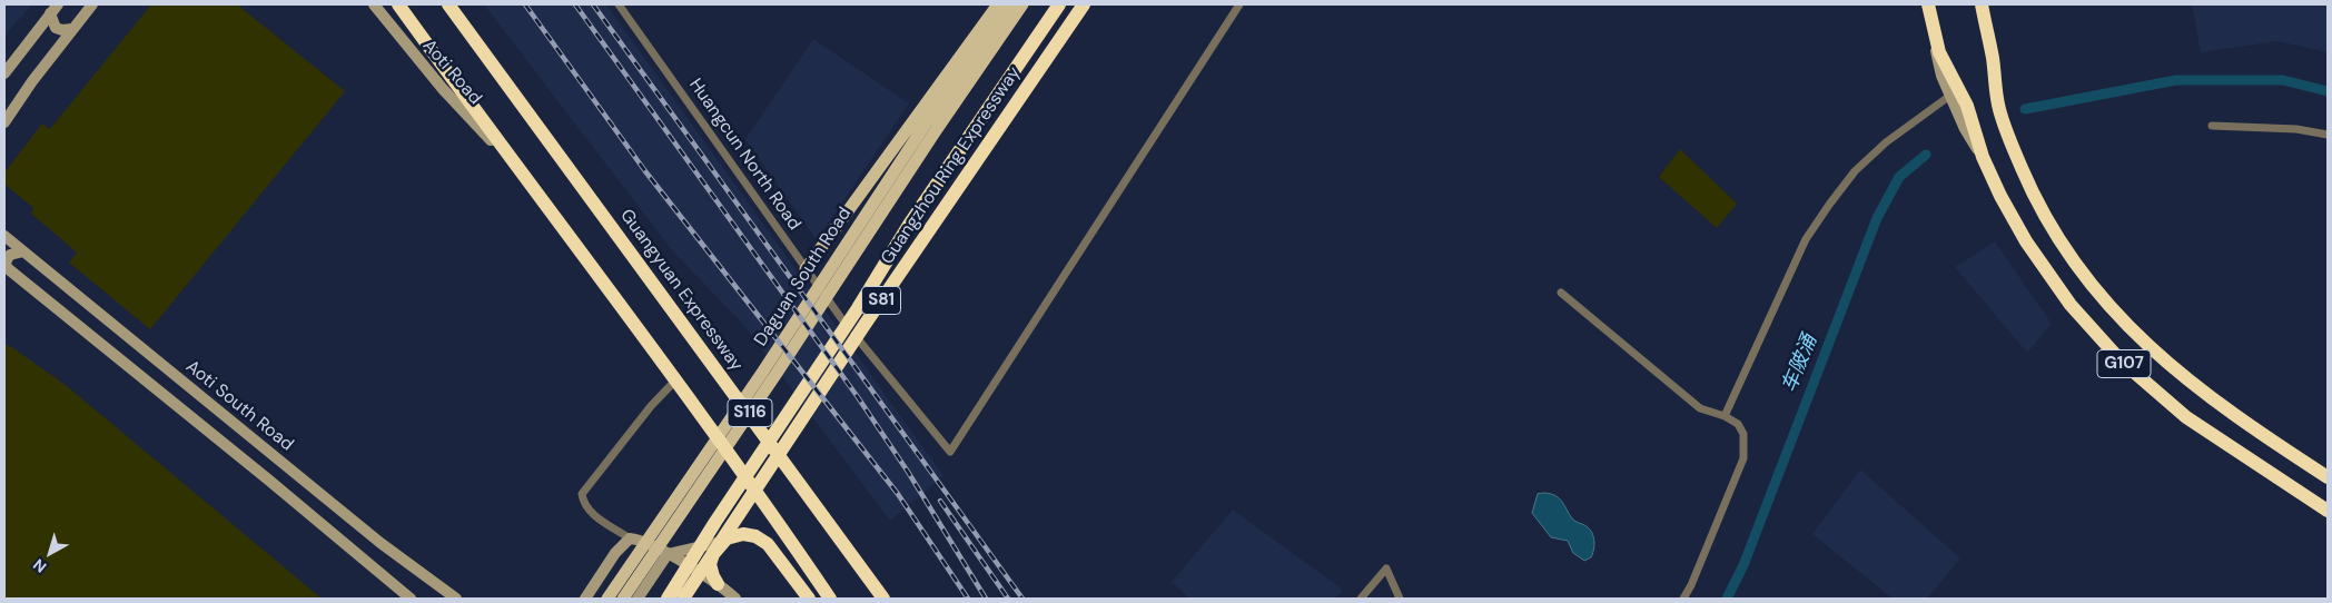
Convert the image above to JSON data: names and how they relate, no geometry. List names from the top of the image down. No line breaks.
{"streets":{"highway":["Guangzhou Ring Expressway","Guangyuan Expressway","S81","G107"],"main road":["Daguan South Road","S116"],"street":["Aoti Road","Huangcun North Road","Aoti South Road"]},"water":["车陂涌"],"north":"bottom left"}
